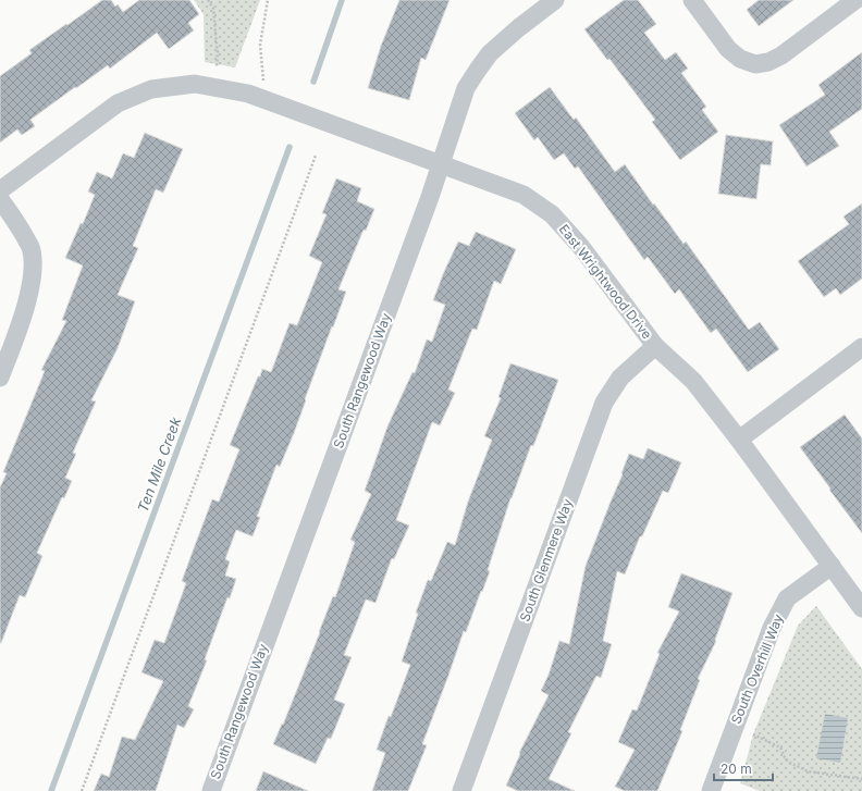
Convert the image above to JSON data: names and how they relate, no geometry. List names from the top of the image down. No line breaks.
{"streets":{"street":["East Wrightwood Drive","South Rangewood Way","South Glenmere Way","South Overhill Way"]},"crossings":[["East Wrightwood Drive","South Rangewood Way"],["East Wrightwood Drive","South Glenmere Way"],["East Wrightwood Drive","South Overhill Way"]],"water":["Ten Mile Creek"],"scale_bar":"20 m"}
